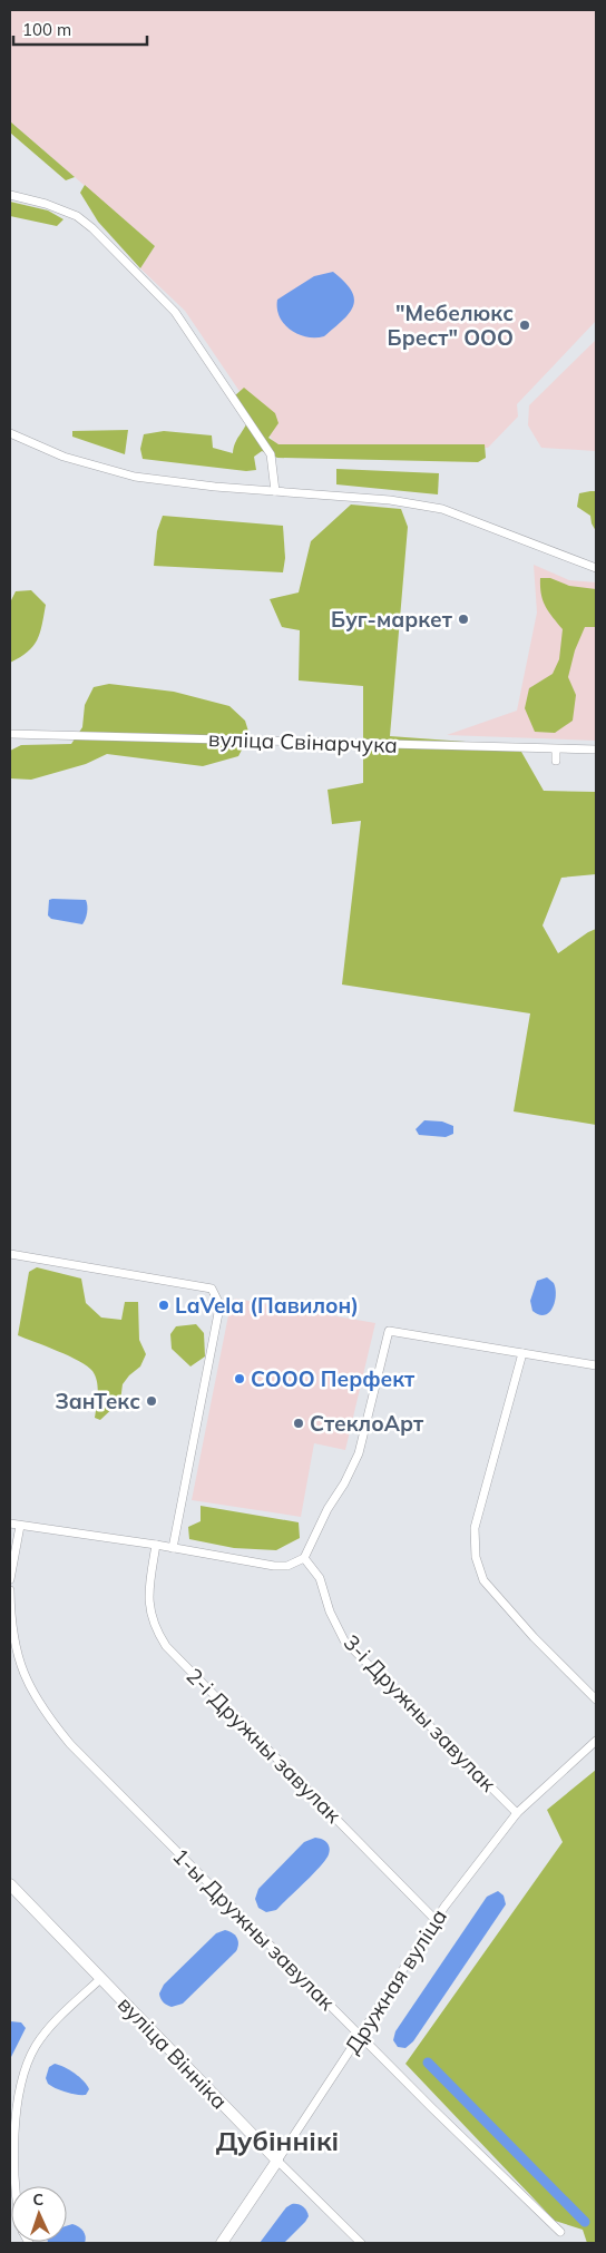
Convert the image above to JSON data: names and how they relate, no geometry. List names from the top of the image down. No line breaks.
{"streets":{"street":["вуліца Свінарчука","3-і Дружны завулак","2-і Дружны завулак","1-ы Дружны завулак","Дружная вуліца","вуліца Вінніка"]},"crossings":[["3-і Дружны завулак","Дружная вуліца"],["2-і Дружны завулак","Дружная вуліца"],["1-ы Дружны завулак","Дружная вуліца"],["Дружная вуліца","вуліца Вінніка"]],"districts":["Дубіннікі"],"places":["\"Мебелюкс Брест\" ООО","Буг-маркет","LaVela (Павилон)","СООО Перфект","ЗанТекс","СтеклоАрт"],"scale_bar":"100 m","north":"top"}
